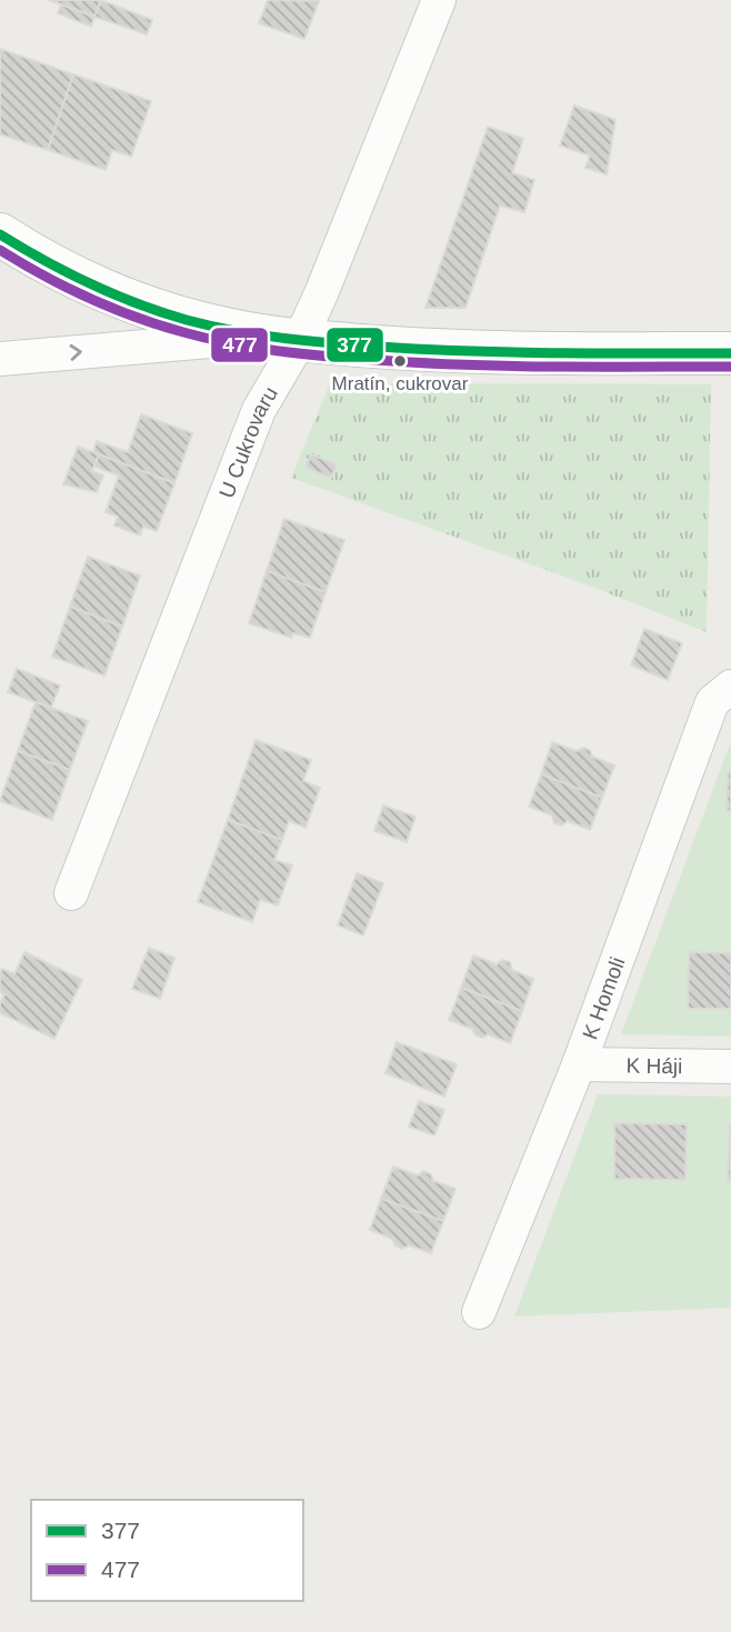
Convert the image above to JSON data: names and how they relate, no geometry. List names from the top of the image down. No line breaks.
{"streets":{"street":["U Cukrovaru","K Homoli","K Háji"]},"crossings":[["K Homoli","K Háji"]],"places":["Mratín, cukrovar"],"lines":["transit line 377","transit line 477"],"legend":["377","477"]}
